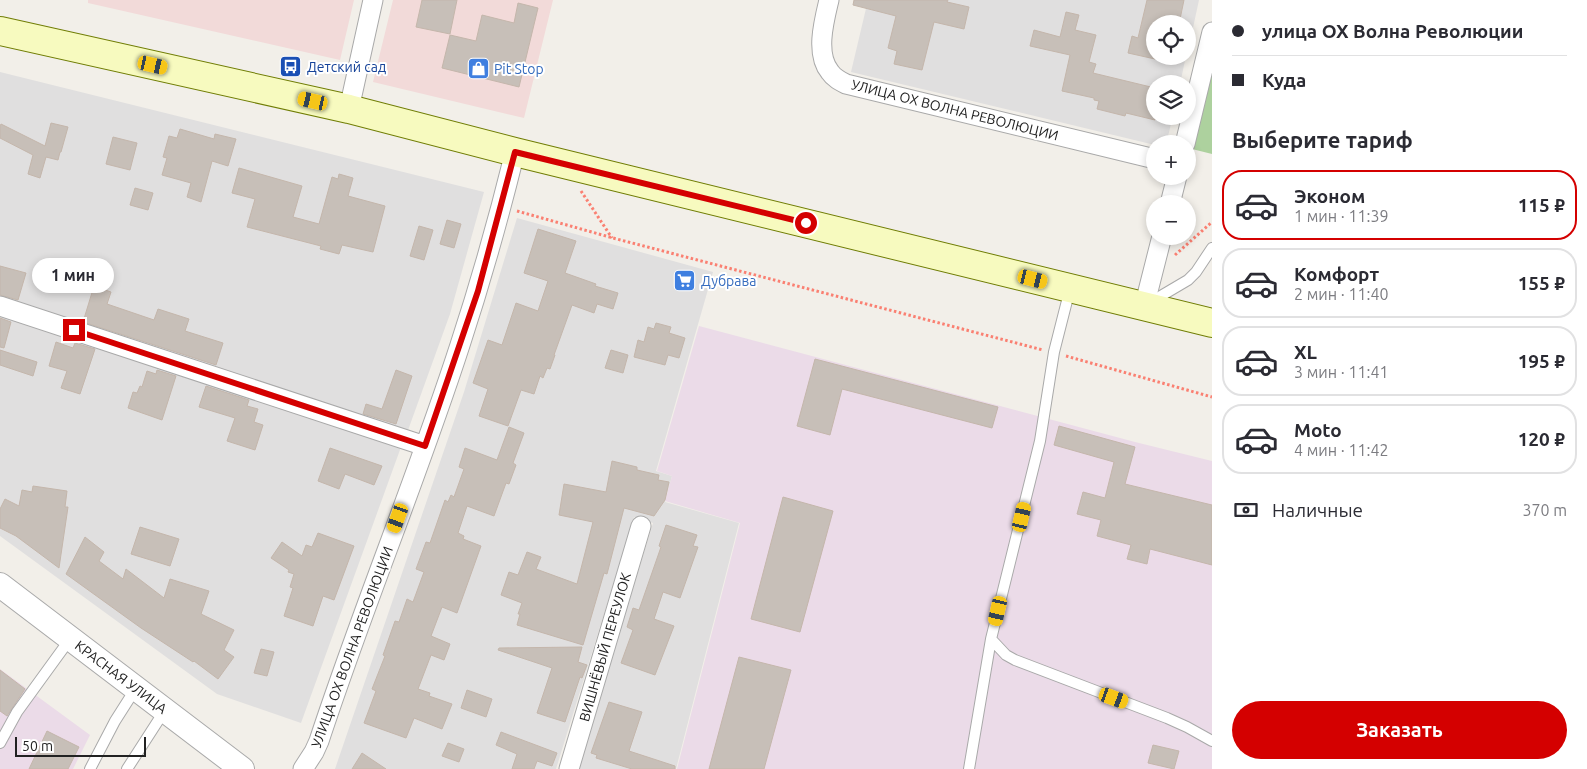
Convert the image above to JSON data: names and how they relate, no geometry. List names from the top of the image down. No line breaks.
{"streets":{"street":["УЛИЦА ОХ ВОЛНА РЕВОЛЮЦИИ","ВИШНЁВЫЙ ПЕРЕУЛОК","КРАСНАЯ УЛИЦА"]},"places":{"bus stop":["Детский сад"],"shop":["Pit Stop"],"supermarket":["Дубрава"]},"scale_bar":"50 m","page":{"banner":["улица ОХ Волна Революции","Куда"],"map_buttons":["+","−"],"heading":"Выберите тариф","list":[{"name":"Эконом","note":"1 мин · 11:39","value":"115 ₽"},{"name":"Комфорт","note":"2 мин · 11:40","value":"155 ₽"},{"name":"XL","note":"3 мин · 11:41","value":"195 ₽"},{"name":"Moto","note":"4 мин · 11:42","value":"120 ₽"}],"bubble":"1 мин","pay":["Наличные","370 m"],"buttons":"Заказать","scale":"50 m"}}
